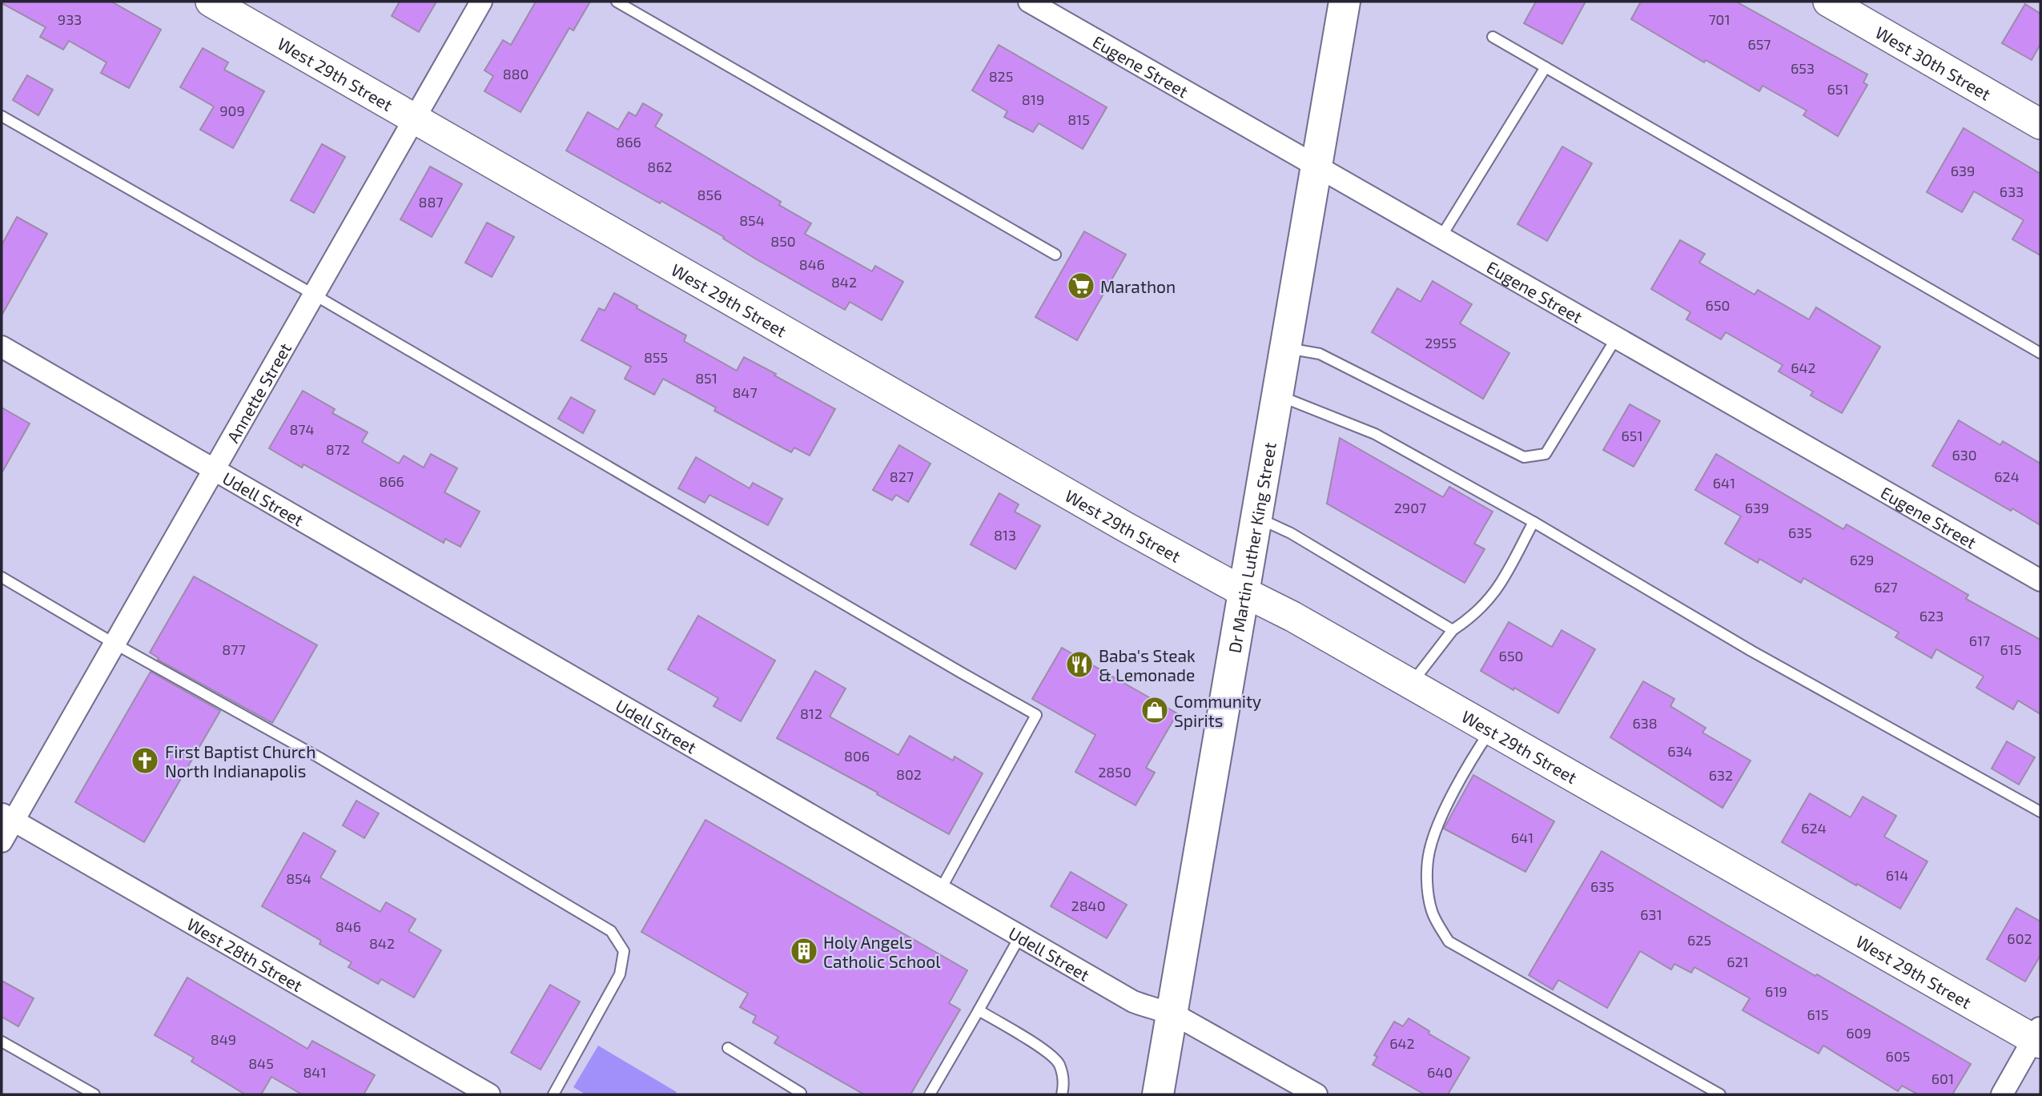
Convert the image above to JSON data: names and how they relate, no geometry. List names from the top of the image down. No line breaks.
{"streets":{"main road":["West 30th Street","West 29th Street","Dr Martin Luther King Street"],"street":["Eugene Street","Annette Street","Udell Street","West 28th Street"]},"crossings":[["Eugene Street","Dr Martin Luther King Street"],["West 29th Street","Annette Street"],["West 29th Street","Dr Martin Luther King Street"],["Annette Street","Udell Street"],["Annette Street","West 28th Street"],["Udell Street","Dr Martin Luther King Street"]],"places":{"supermarket":["Marathon"],"restaurant":["Baba's Steak & Lemonade"],"shop":["Community Spirits"],"church":["First Baptist Church North Indianapolis"],"building":["Holy Angels Catholic School"]},"house_numbers":["933","701","657","653","880","825","651","819","909","815","866","862","639","633","856","887","854","850","846","842","650","2955","855","642","851","847","874","651","872","630","827","624","866","641","2907","639","635","813","629","627","623","617","877","615","650","812","638","634","806","2850","802","632","624","641","614","854","635","2840","631","846","602","625","842","621","619","615","609","849","642","605","845","841","640","601"]}
